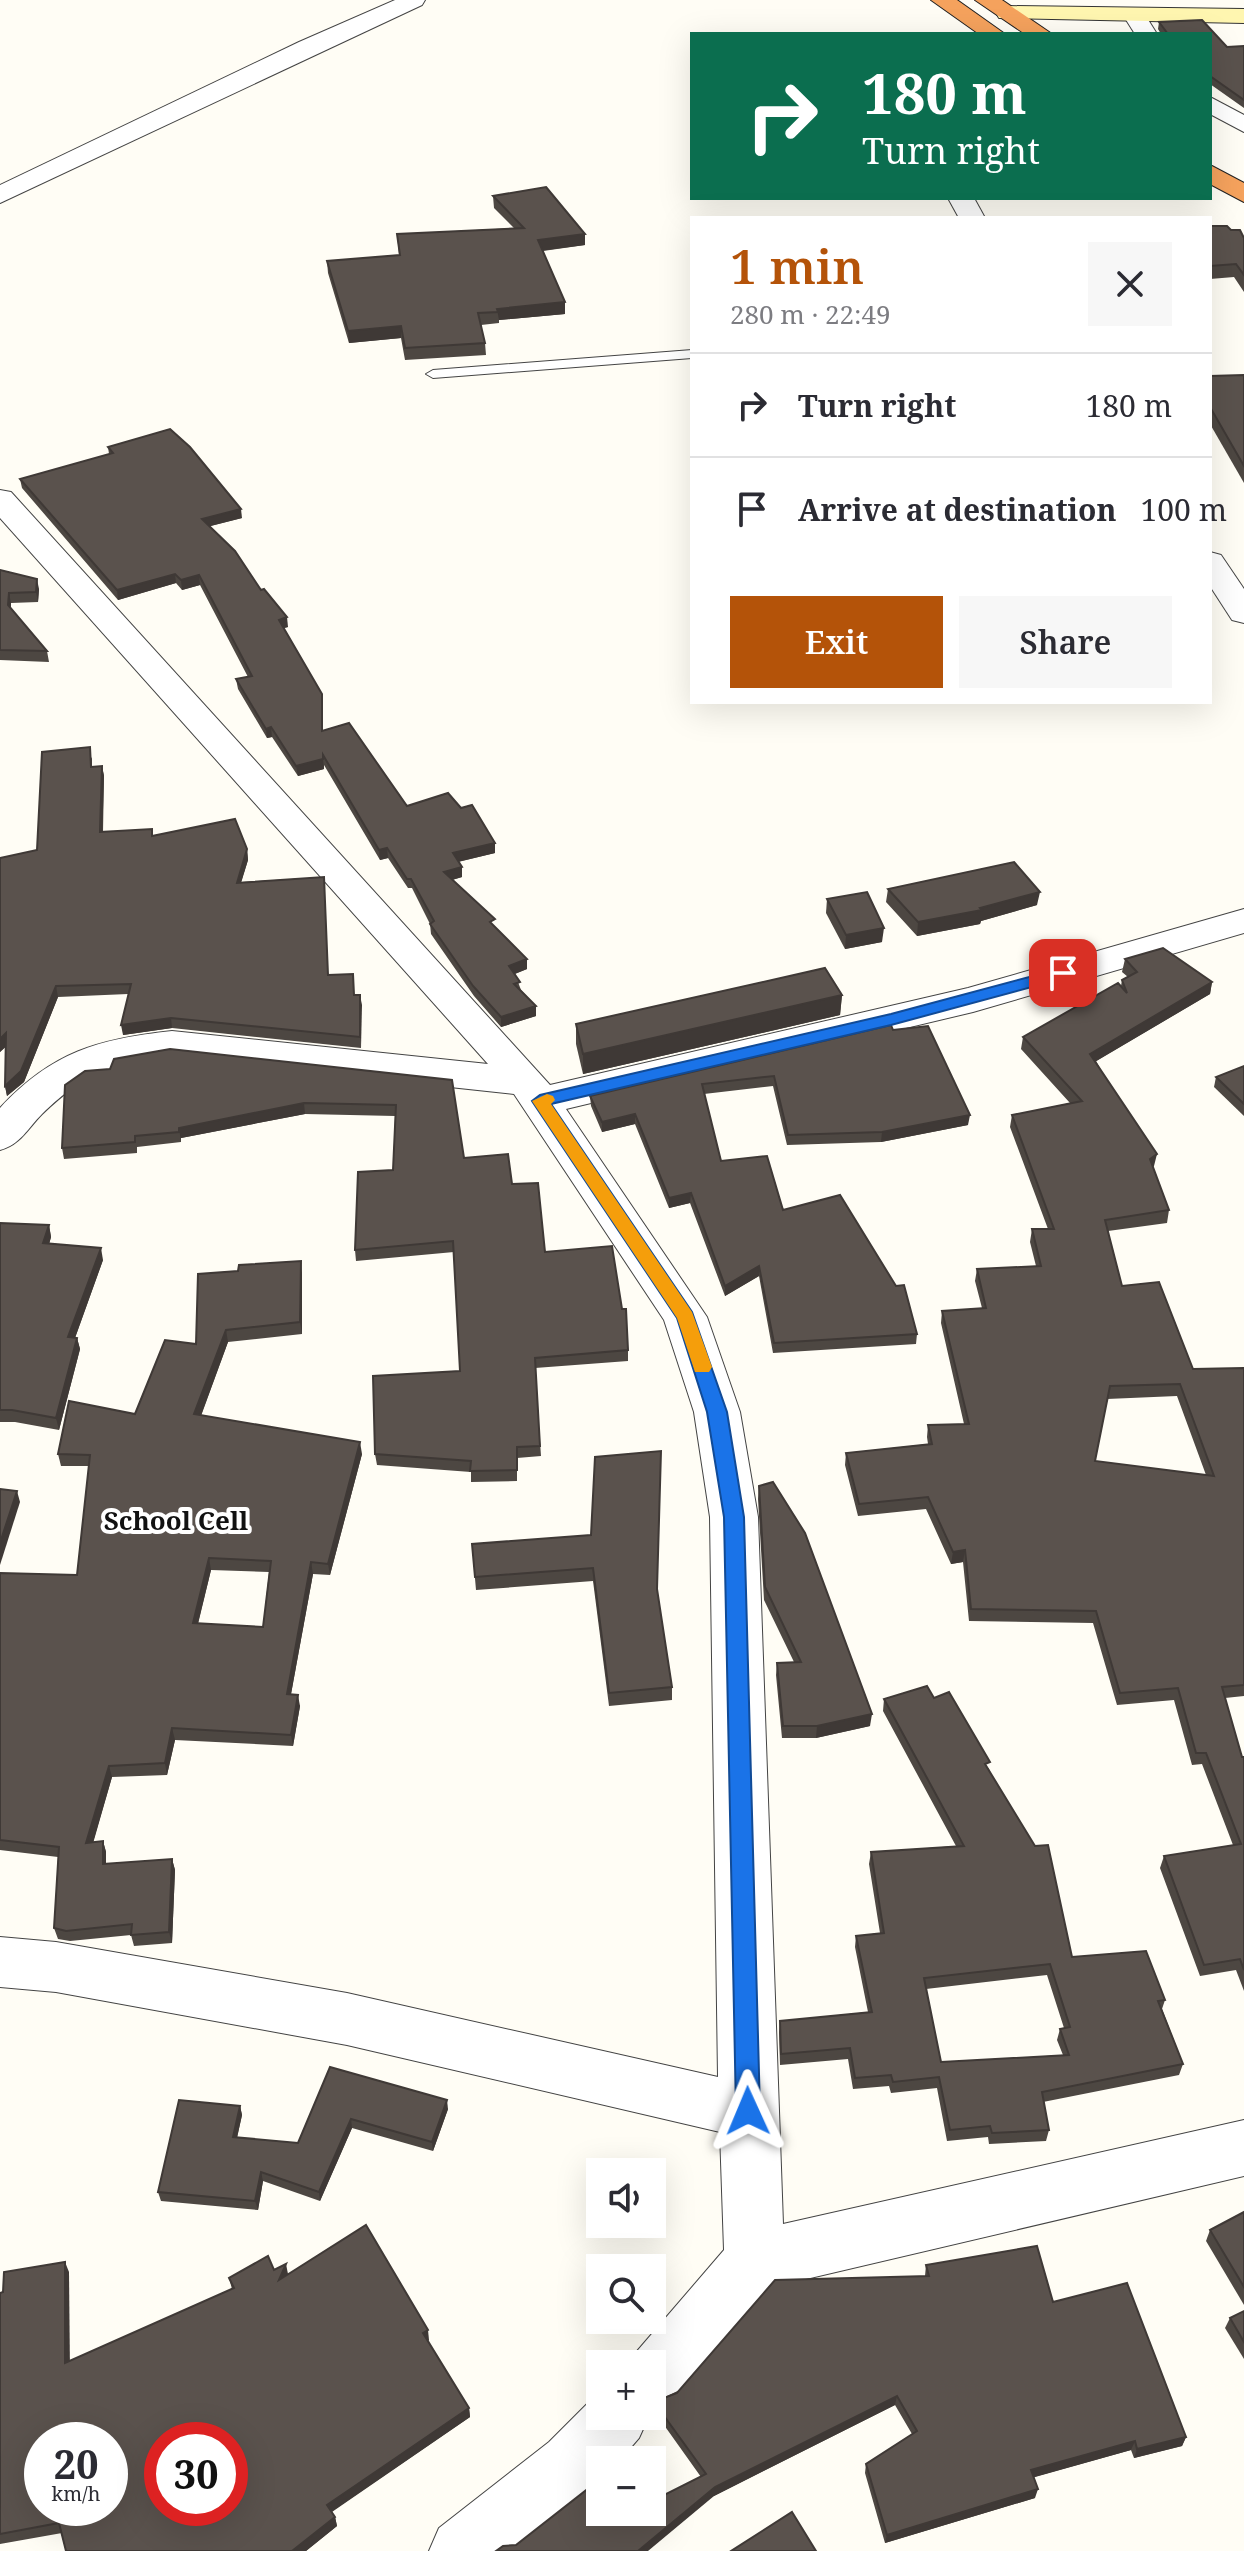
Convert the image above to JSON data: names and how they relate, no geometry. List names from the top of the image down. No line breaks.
{"districts":["School Cell"],"page":{"turn":["180 m","Turn right"],"heading":["1 min","280 m · 22:49"],"list":[{"name":"Turn right","value":"180 m"},{"name":"Arrive at destination","value":"100 m"}],"buttons":["Exit","Share"],"map_buttons":["+","−"],"speed":"20 km/h","limit":"30"}}
